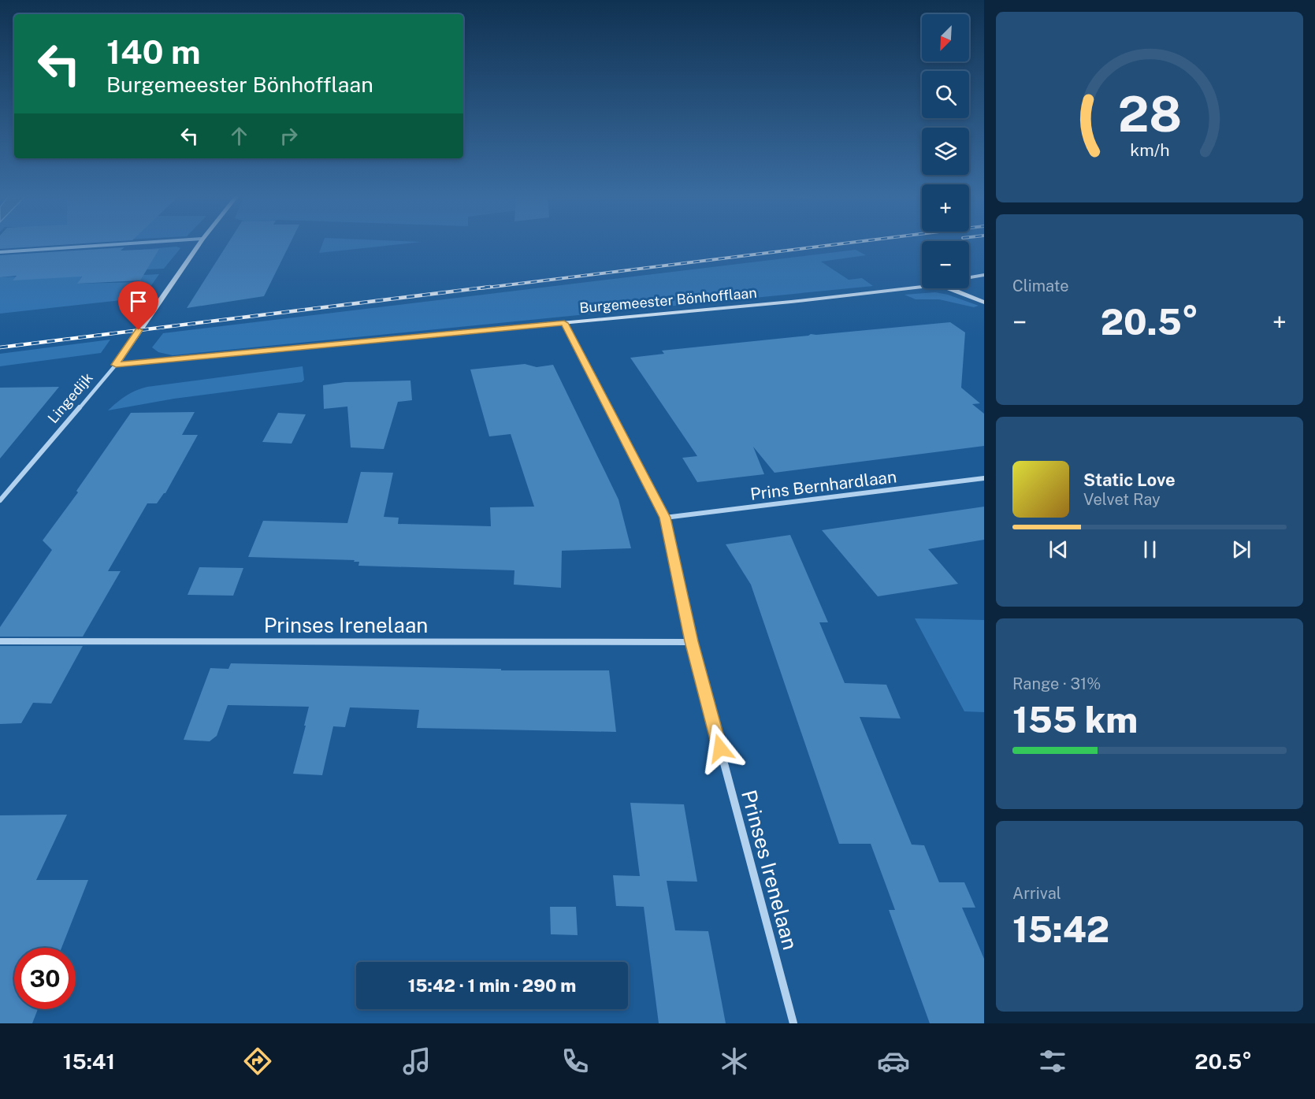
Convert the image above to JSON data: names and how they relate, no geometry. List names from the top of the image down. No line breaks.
{"streets":{"street":["Burgemeester Bönhofflaan","Lingedijk","Prins Bernhardlaan","Prinses Irenelaan"]},"crossings":[["Burgemeester Bönhofflaan","Lingedijk"],["Burgemeester Bönhofflaan","Prinses Irenelaan"],["Prins Bernhardlaan","Prinses Irenelaan"]],"north":"bottom left","page":{"map_buttons":["+","−"],"turn":["140 m","Burgemeester Bönhofflaan"],"tile":["Climate",["Range · 31%","155 km"],["Arrival","15:42"]],"heat":["−","20.5°","+"],"song":["Static Love","Velvet Ray"],"limit":"30","trip":"15:42 · 1 min · 290 m","tabs":["15:41","20.5°"],"gauge":["28","km/h"]}}
